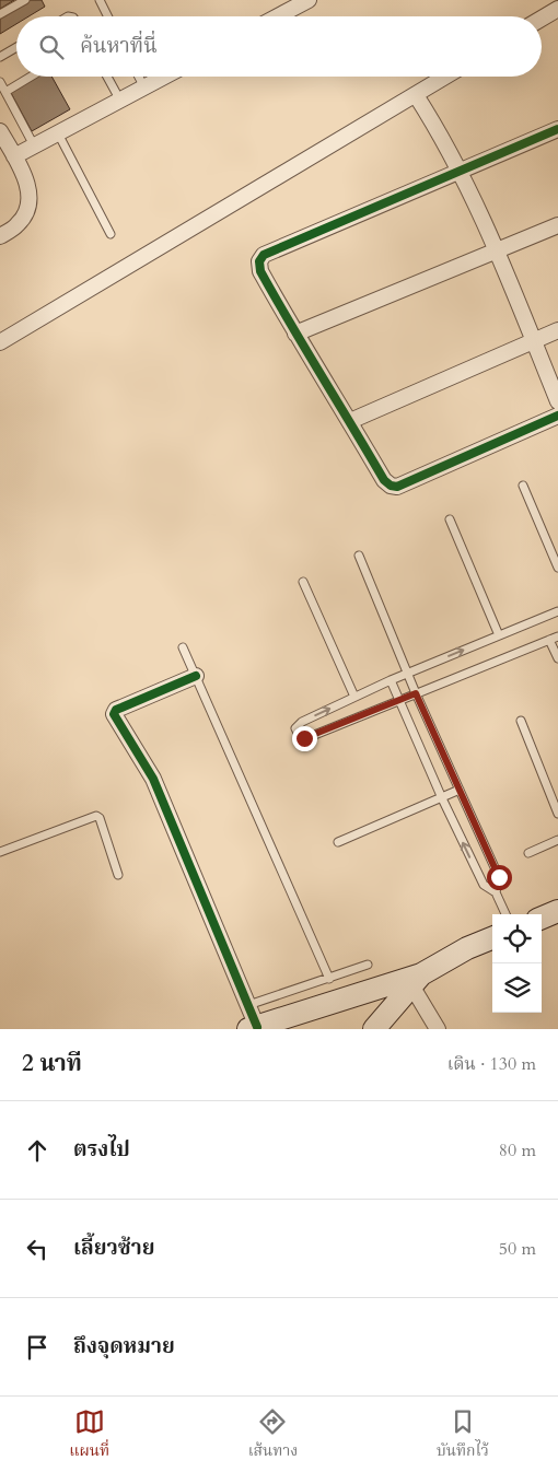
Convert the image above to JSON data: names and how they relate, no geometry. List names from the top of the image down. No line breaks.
{"page":{"search":"ค้นหาที่นี่","heading":["2 นาที","เดิน · 130 m"],"list":[["ตรงไป","80 m"],["เลี้ยวซ้าย","50 m"],"ถึงจุดหมาย"],"nav":["แผนที่","เส้นทาง","บันทึกไว้"]}}
